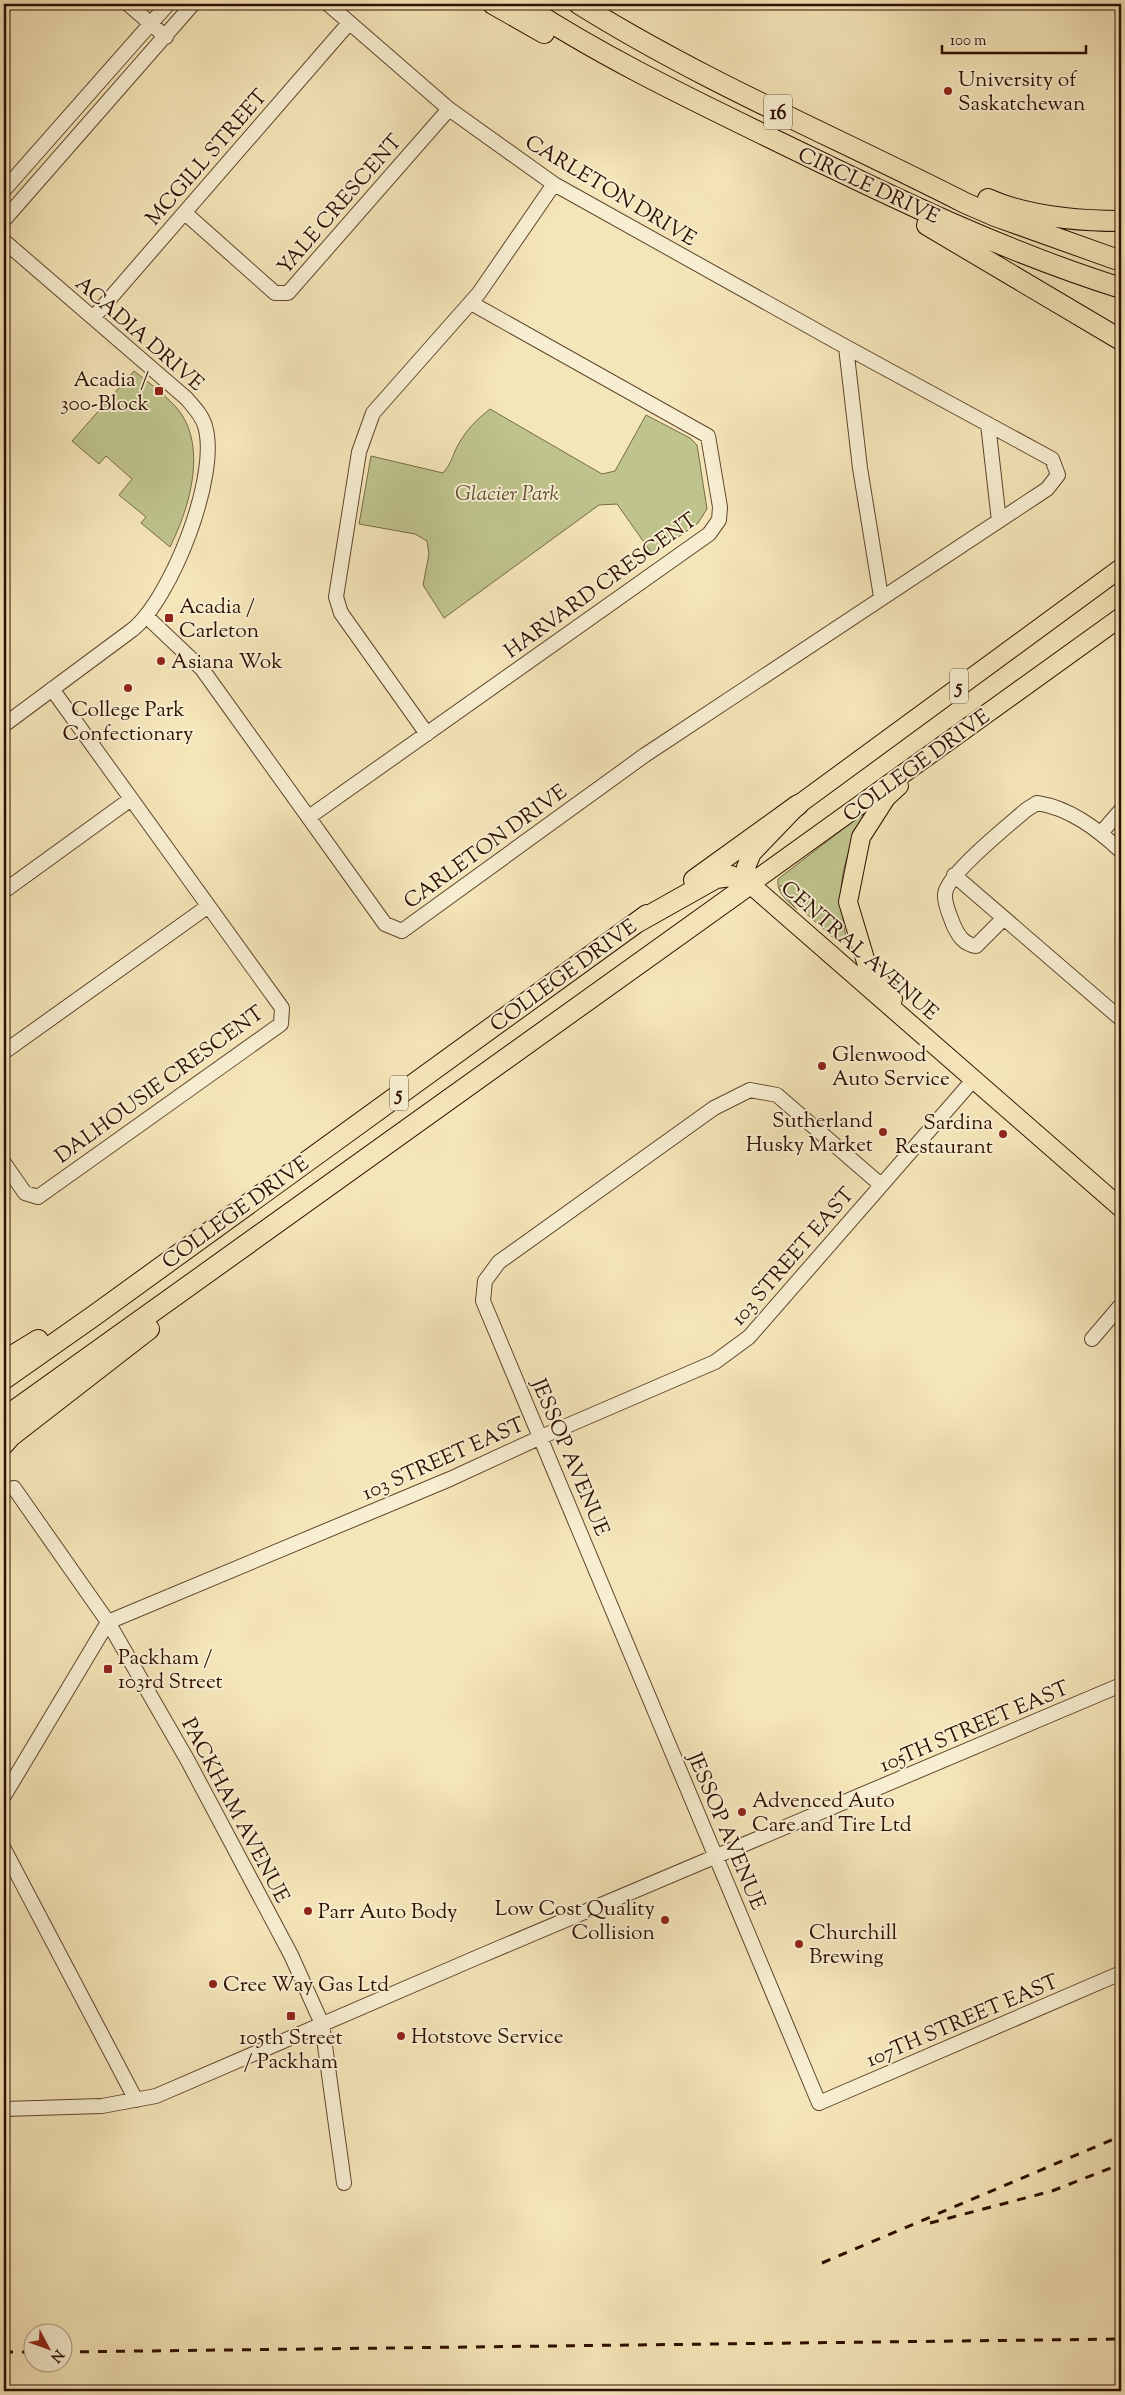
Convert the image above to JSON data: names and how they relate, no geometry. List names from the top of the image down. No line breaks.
{"streets":{"highway":["16","CIRCLE DRIVE","5","COLLEGE DRIVE"],"main road":["CENTRAL AVENUE"],"street":["MCGILL STREET","CARLETON DRIVE","YALE CRESCENT","ACADIA DRIVE","HARVARD CRESCENT","DALHOUSIE CRESCENT","103 STREET EAST","JESSOP AVENUE","105TH STREET EAST","PACKHAM AVENUE","107TH STREET EAST"]},"crossings":[["MCGILL STREET","CARLETON DRIVE"],["MCGILL STREET","YALE CRESCENT"],["MCGILL STREET","ACADIA DRIVE"],["CARLETON DRIVE","YALE CRESCENT"],["CARLETON DRIVE","ACADIA DRIVE"],["CARLETON DRIVE","HARVARD CRESCENT"],["ACADIA DRIVE","DALHOUSIE CRESCENT"],["COLLEGE DRIVE","CENTRAL AVENUE"],["CENTRAL AVENUE","103 STREET EAST"],["103 STREET EAST","JESSOP AVENUE"],["103 STREET EAST","PACKHAM AVENUE"],["JESSOP AVENUE","105TH STREET EAST"],["JESSOP AVENUE","107TH STREET EAST"],["105TH STREET EAST","PACKHAM AVENUE"]],"parks":["Glacier Park"],"places":{"other":["University of Saskatchewan","Asiana Wok","College Park Confectionary","Glenwood Auto Service","Sutherland Husky Market","Sardina Restaurant","Advenced Auto Care and Tire Ltd","Parr Auto Body","Low Cost Quality Collision","Churchill Brewing","Cree Way Gas Ltd","Hotstove Service"],"transit":["Acadia / 300-Block","Acadia / Carleton","Packham / 103rd Street","105th Street / Packham"]},"scale_bar":"100 m","north":"bottom right"}
